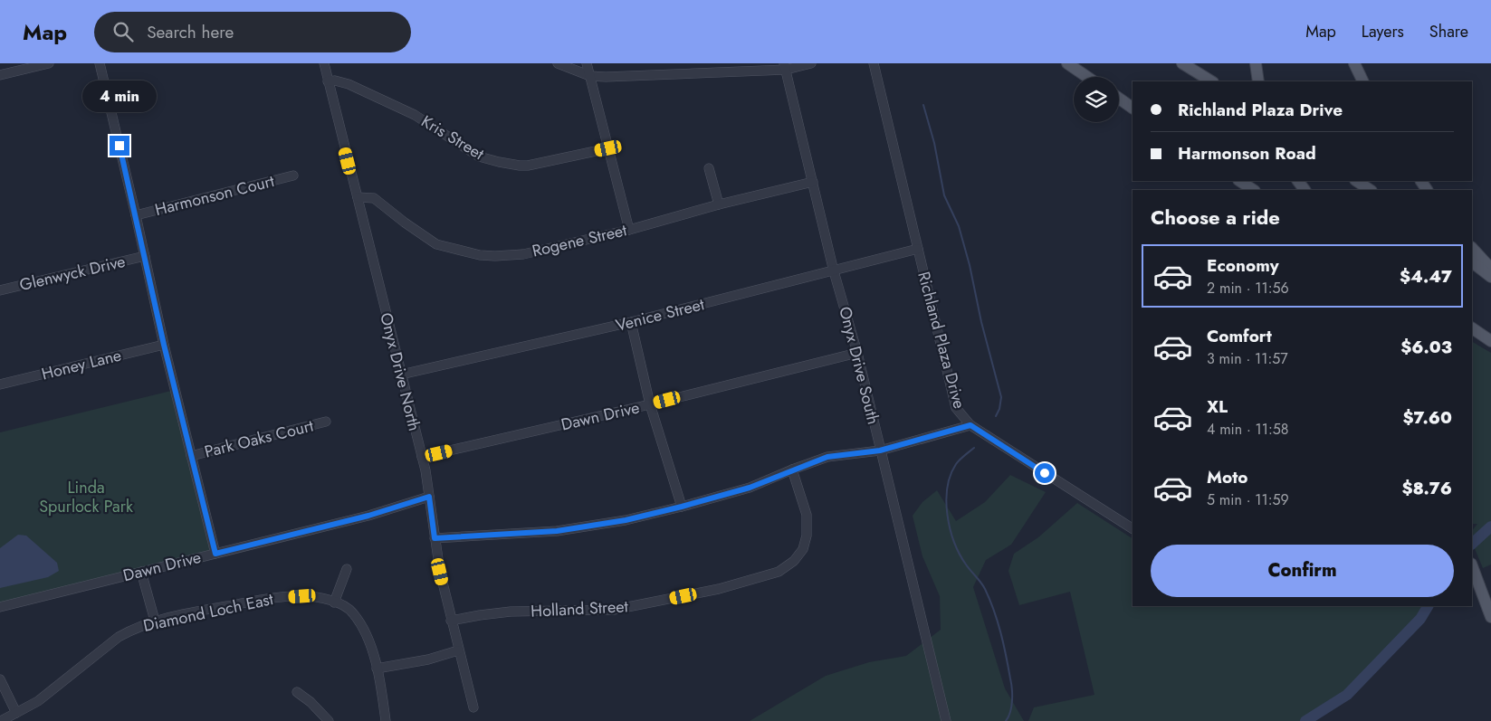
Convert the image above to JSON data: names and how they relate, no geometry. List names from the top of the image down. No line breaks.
{"streets":{"street":["Kris Street","Harmonson Court","Rogene Street","Glenwyck Drive","Venice Street","Richland Plaza Drive","Honey Lane","Onyx Drive South","Onyx Drive North","Dawn Drive","Park Oaks Court","Holland Street","Diamond Loch East"]},"crossings":[["Kris Street","Onyx Drive North"],["Rogene Street","Onyx Drive South"],["Rogene Street","Onyx Drive North"],["Venice Street","Richland Plaza Drive"],["Venice Street","Onyx Drive South"],["Venice Street","Onyx Drive North"],["Onyx Drive South","Dawn Drive"],["Onyx Drive North","Dawn Drive"],["Onyx Drive North","Holland Street"]],"parks":["Linda Spurlock Park"],"page":{"header":"Map","search":"Search here","nav":["Map","Layers","Share"],"bubble":"4 min","banner":["Richland Plaza Drive","Harmonson Road"],"heading":"Choose a ride","list":[{"name":"Economy","note":"2 min · 11:56","value":"$4.47"},{"name":"Comfort","note":"3 min · 11:57","value":"$6.03"},{"name":"XL","note":"4 min · 11:58","value":"$7.60"},{"name":"Moto","note":"5 min · 11:59","value":"$8.76"}],"buttons":"Confirm"}}
